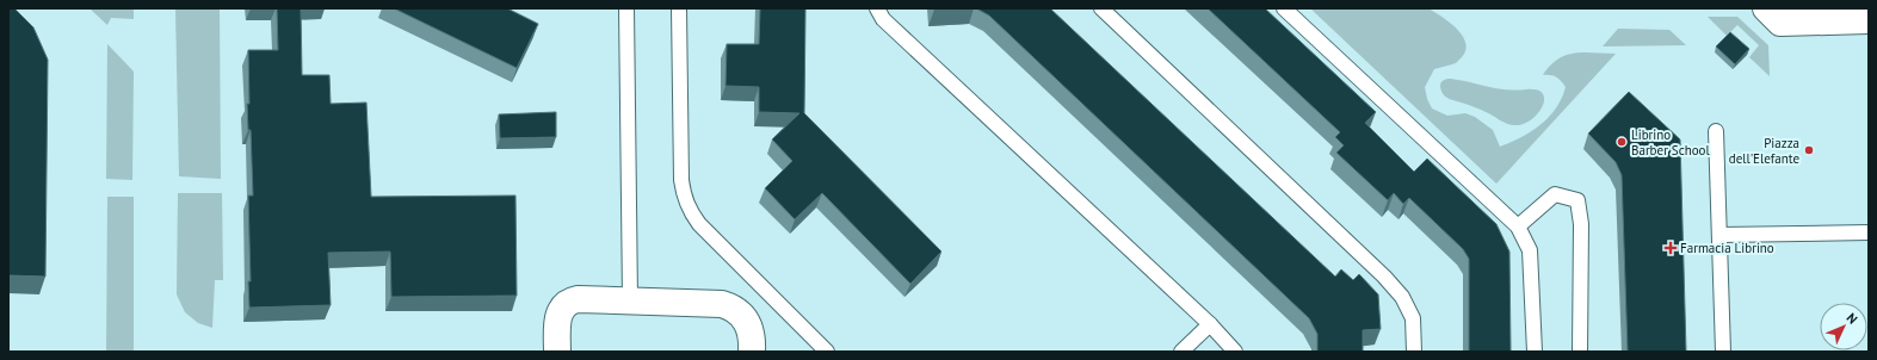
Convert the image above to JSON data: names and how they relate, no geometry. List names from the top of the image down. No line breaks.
{"places":{"other":["Librino Barber School","Piazza dell'Elefante"],"health":["Farmacia Librino"]},"north":"top right"}
